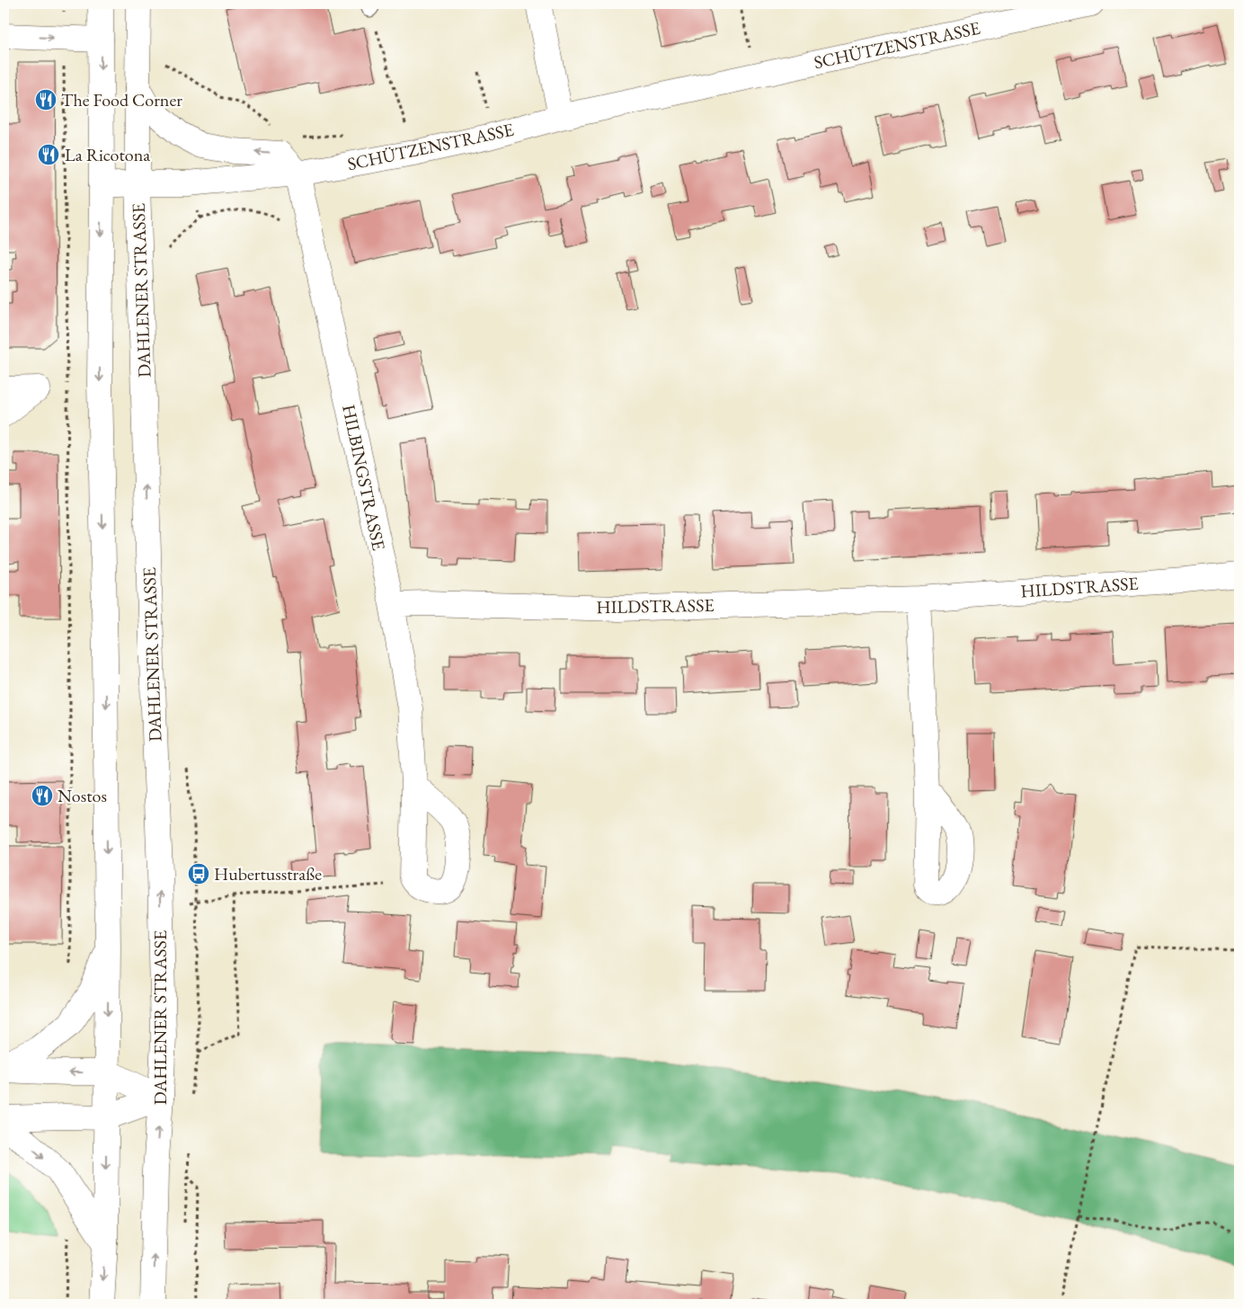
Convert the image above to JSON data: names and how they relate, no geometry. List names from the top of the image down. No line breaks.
{"streets":{"street":["SCHÜTZENSTRASSE","DAHLENER STRASSE","HILBINGSTRASSE","HILDSTRASSE"]},"crossings":[["SCHÜTZENSTRASSE","DAHLENER STRASSE"],["SCHÜTZENSTRASSE","HILBINGSTRASSE"],["HILBINGSTRASSE","HILDSTRASSE"]],"places":{"restaurant":["The Food Corner","La Ricotona","Nostos"],"bus stop":["Hubertusstraße"]}}
